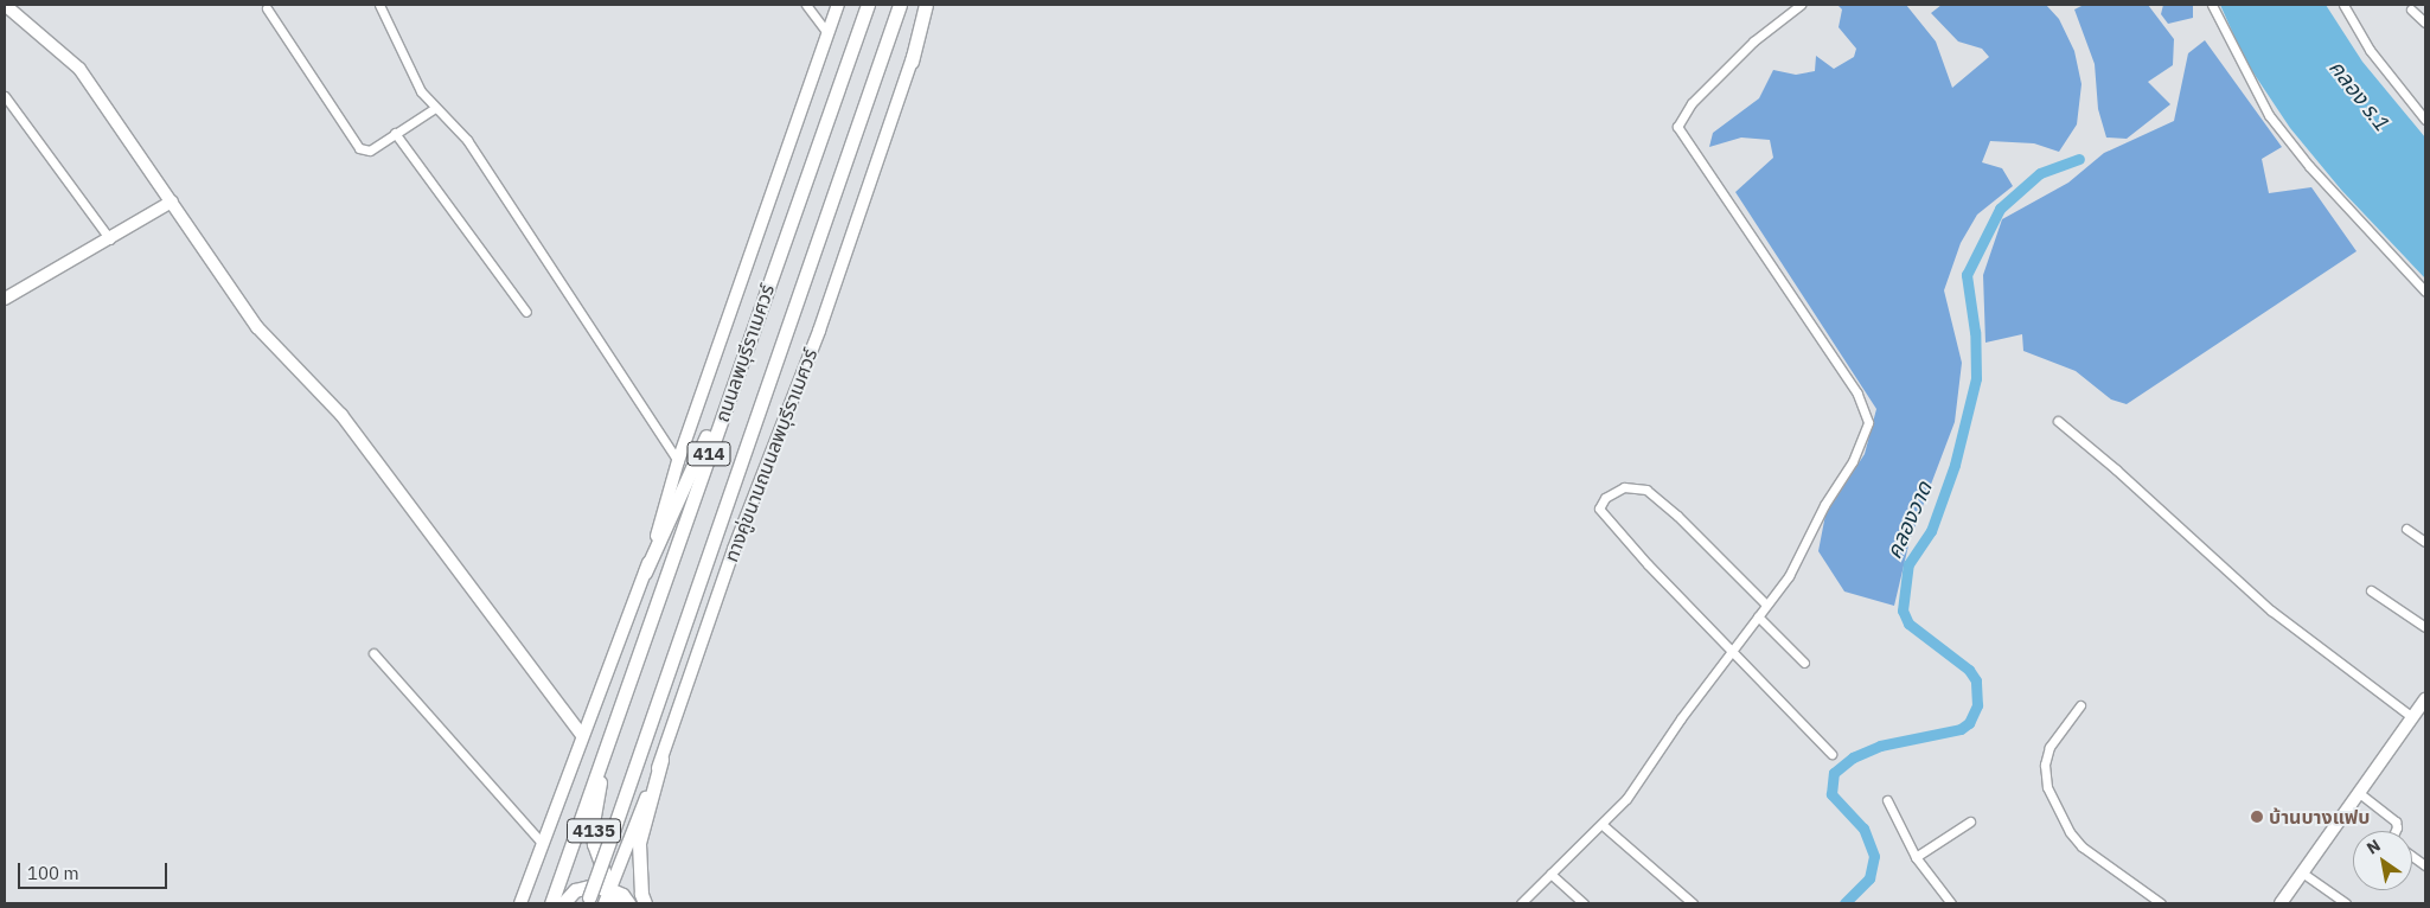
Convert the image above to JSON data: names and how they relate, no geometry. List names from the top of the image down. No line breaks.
{"streets":{"main road":["ถนนลพบุรีราเมศวร์","414","ทางคู่ขนานถนนลพบุรีราเมศวร์","4135"]},"crossings":[["ถนนลพบุรีราเมศวร์","4135"],["ทางคู่ขนานถนนลพบุรีราเมศวร์","4135"]],"water":["คลอง ร.1","คลองวาด"],"places":["บ้านบางแฟบ"],"scale_bar":"100 m","north":"top left"}
